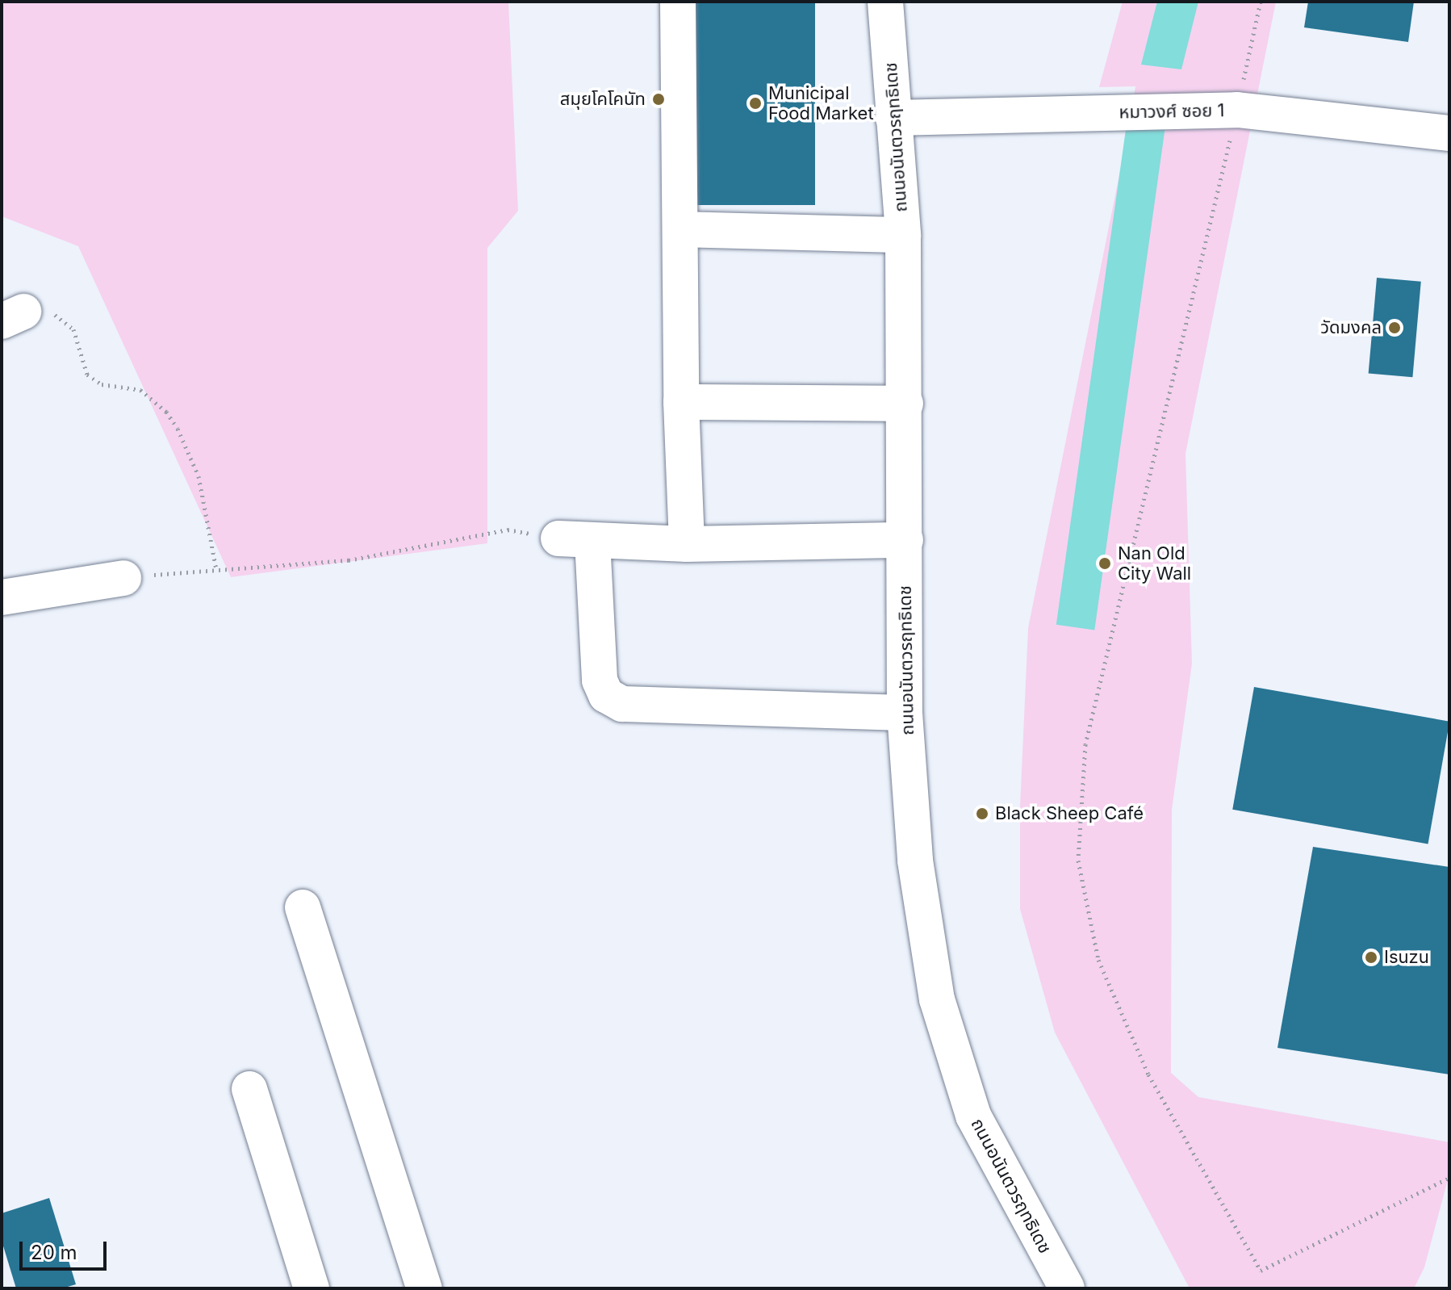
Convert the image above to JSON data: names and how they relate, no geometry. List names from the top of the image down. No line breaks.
{"streets":{"street":["หมาวงศ์ ซอย 1","ถนนอนันตวรฤทธิเดช"]},"crossings":[["หมาวงศ์ ซอย 1","ถนนอนันตวรฤทธิเดช"]],"places":["สมุยโคโคนัท","Municipal Food Market","วัดมงคล","Nan Old City Wall","Black Sheep Café","Isuzu"],"scale_bar":"20 m"}
